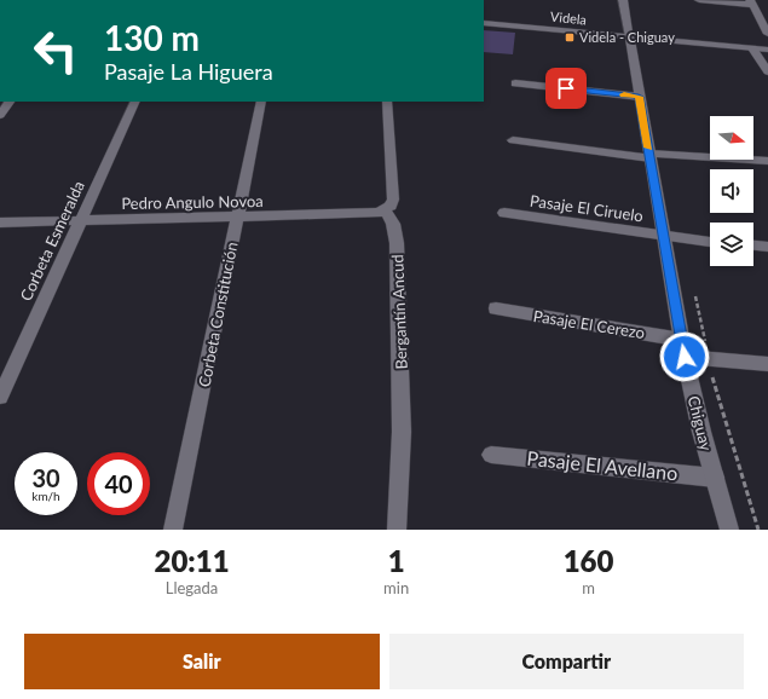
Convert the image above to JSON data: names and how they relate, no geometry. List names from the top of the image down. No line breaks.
{"streets":{"street":["Videla","Pedro Angulo Novoa","Pasaje El Ciruelo","Corbeta Esmeralda","Bergantín Ancud","Corbeta Constitución","Pasaje El Cerezo","Chiguay","Pasaje El Avellano"]},"crossings":[["Videla","Chiguay"],["Pedro Angulo Novoa","Corbeta Esmeralda"],["Pedro Angulo Novoa","Bergantín Ancud"],["Pedro Angulo Novoa","Corbeta Constitución"],["Pasaje El Ciruelo","Chiguay"],["Pasaje El Cerezo","Chiguay"],["Chiguay","Pasaje El Avellano"]],"places":{"transit":["Videla - Chiguay"]},"north":"right","page":{"turn":["130 m","Pasaje La Higuera"],"speed":"30 km/h","limit":"40","eta":["20:11","Llegada","1","min","160","m"],"buttons":["Salir","Compartir"]}}
